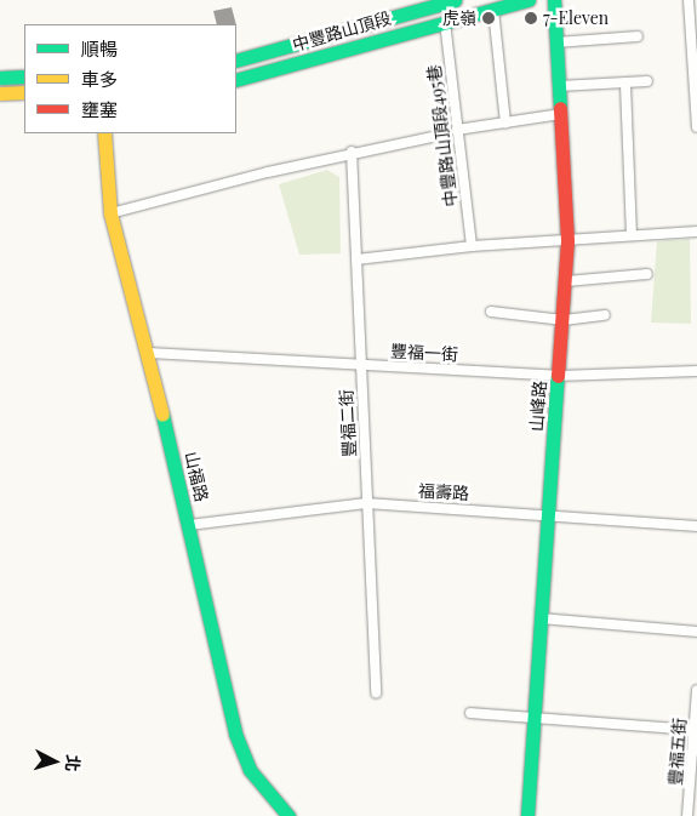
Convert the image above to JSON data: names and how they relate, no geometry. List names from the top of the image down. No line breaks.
{"streets":{"street":["中豐路山頂段","中豐路山頂段495巷","豐福一街","山峰路","豐福二街","山福路","福壽路","豐福五街"]},"crossings":[["中豐路山頂段","中豐路山頂段495巷"],["豐福一街","山峰路"],["豐福一街","豐福二街"],["豐福一街","山福路"],["山峰路","福壽路"],["豐福二街","福壽路"],["山福路","福壽路"]],"places":["虎嶺","7-Eleven"],"legend":["順暢","車多","壅塞"],"north":"right"}
